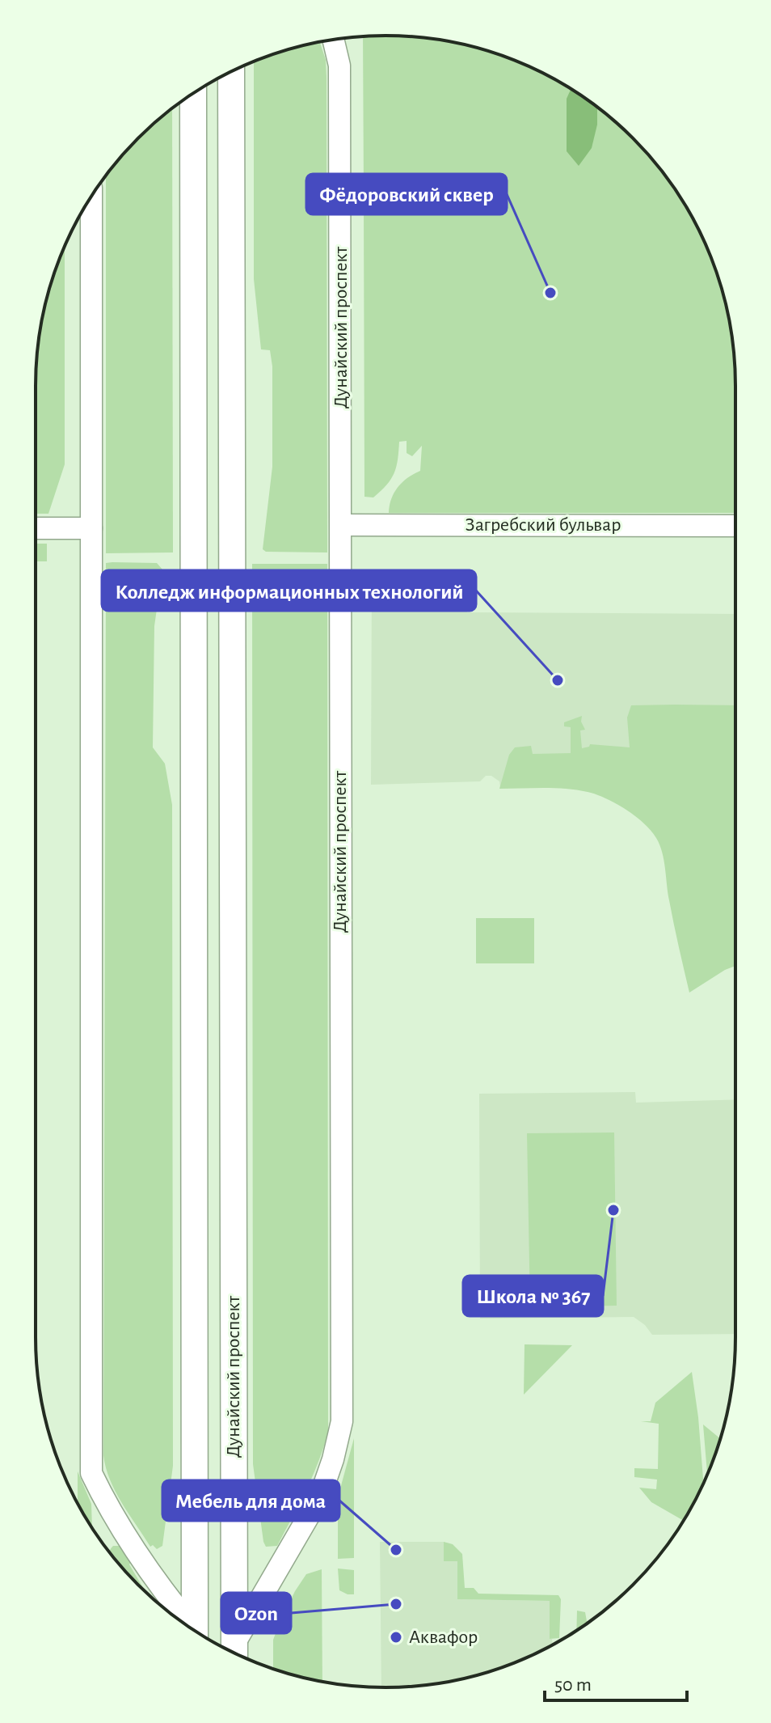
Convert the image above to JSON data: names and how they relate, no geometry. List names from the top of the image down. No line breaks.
{"streets":{"main road":["Дунайский проспект"],"street":["Загребский бульвар"]},"crossings":[["Дунайский проспект","Загребский бульвар"]],"places":["Фёдоровский сквер","Колледж информационных технологий","Школа № 367","Мебель для дома","Ozon","Аквафор"],"scale_bar":"50 m"}
